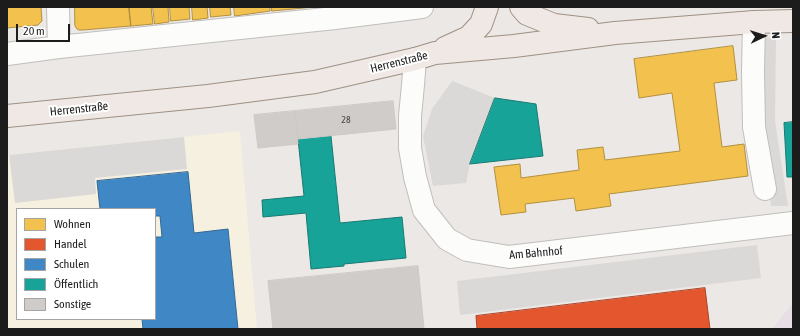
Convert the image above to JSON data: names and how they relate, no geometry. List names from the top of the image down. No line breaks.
{"streets":{"main road":["Herrenstraße"],"street":["Am Bahnhof"]},"crossings":[["Herrenstraße","Am Bahnhof"]],"house_numbers":["28"],"legend":["Wohnen","Handel","Schulen","Öffentlich","Sonstige"],"scale_bar":"20 m","north":"right"}
